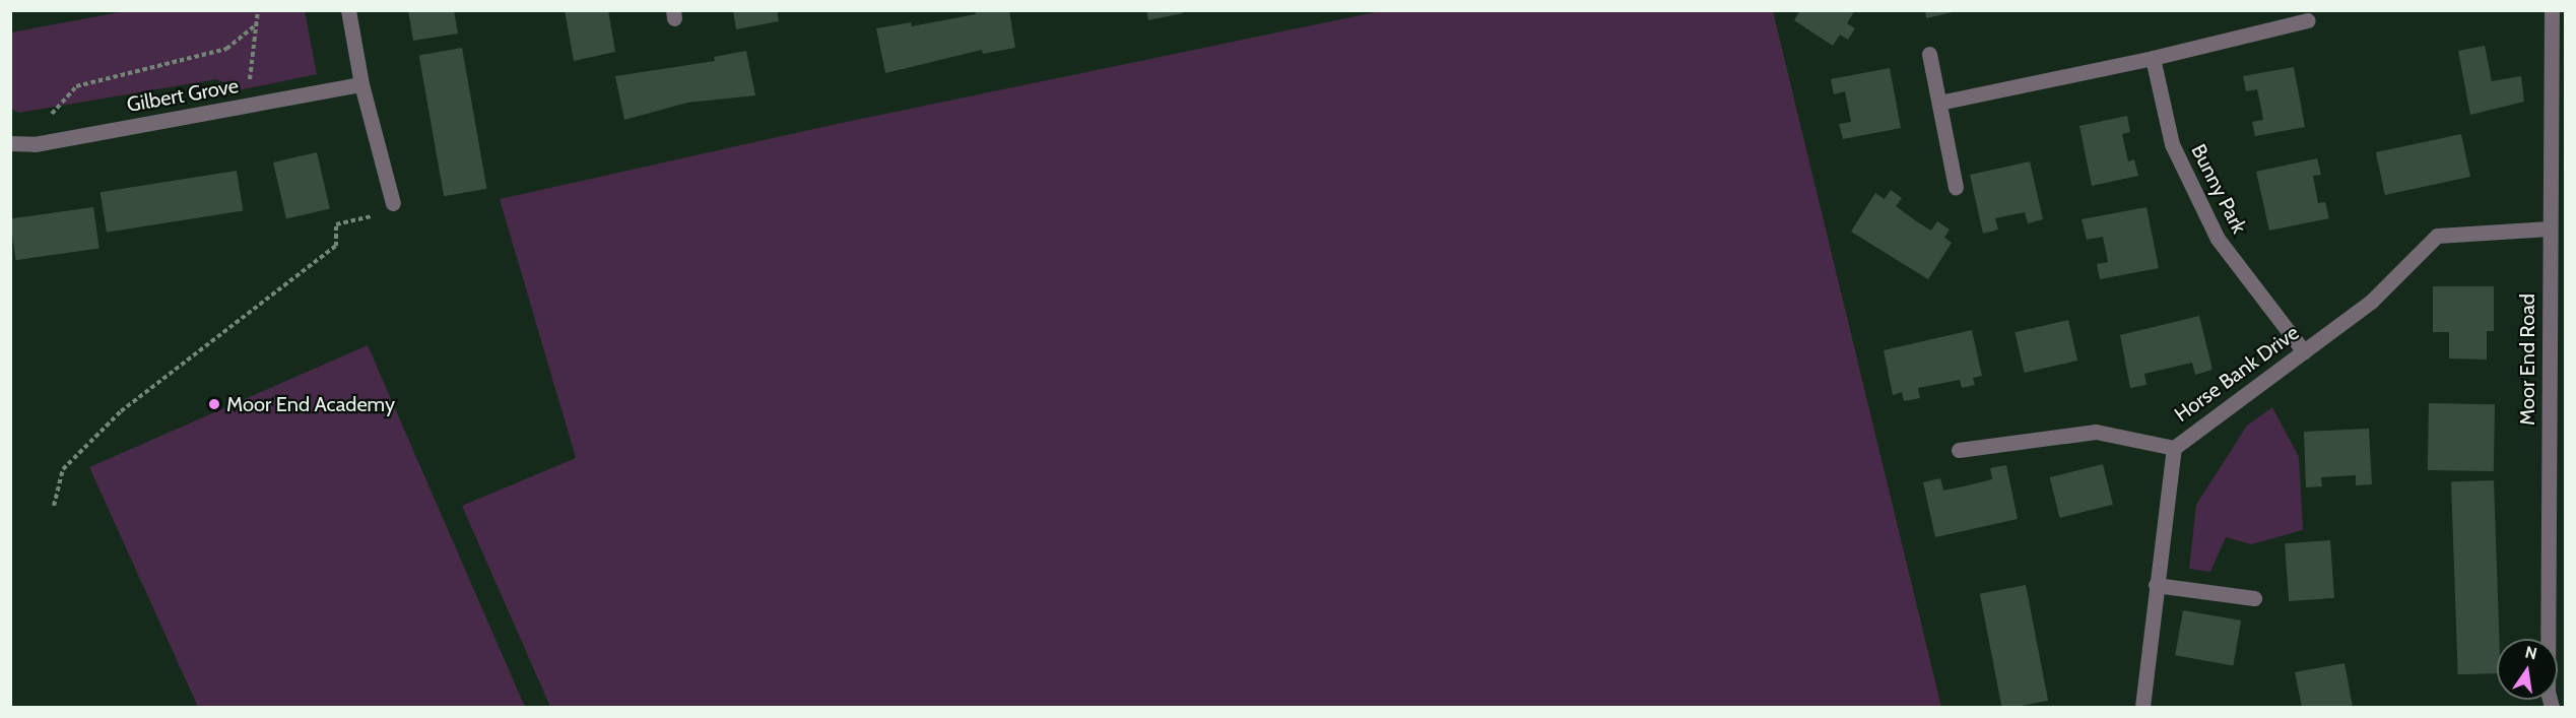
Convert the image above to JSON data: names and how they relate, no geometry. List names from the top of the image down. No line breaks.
{"streets":{"street":["Gilbert Grove","Bunny Park","Moor End Road","Horse Bank Drive"]},"crossings":[["Bunny Park","Horse Bank Drive"],["Moor End Road","Horse Bank Drive"]],"places":["Moor End Academy"],"north":"top"}
